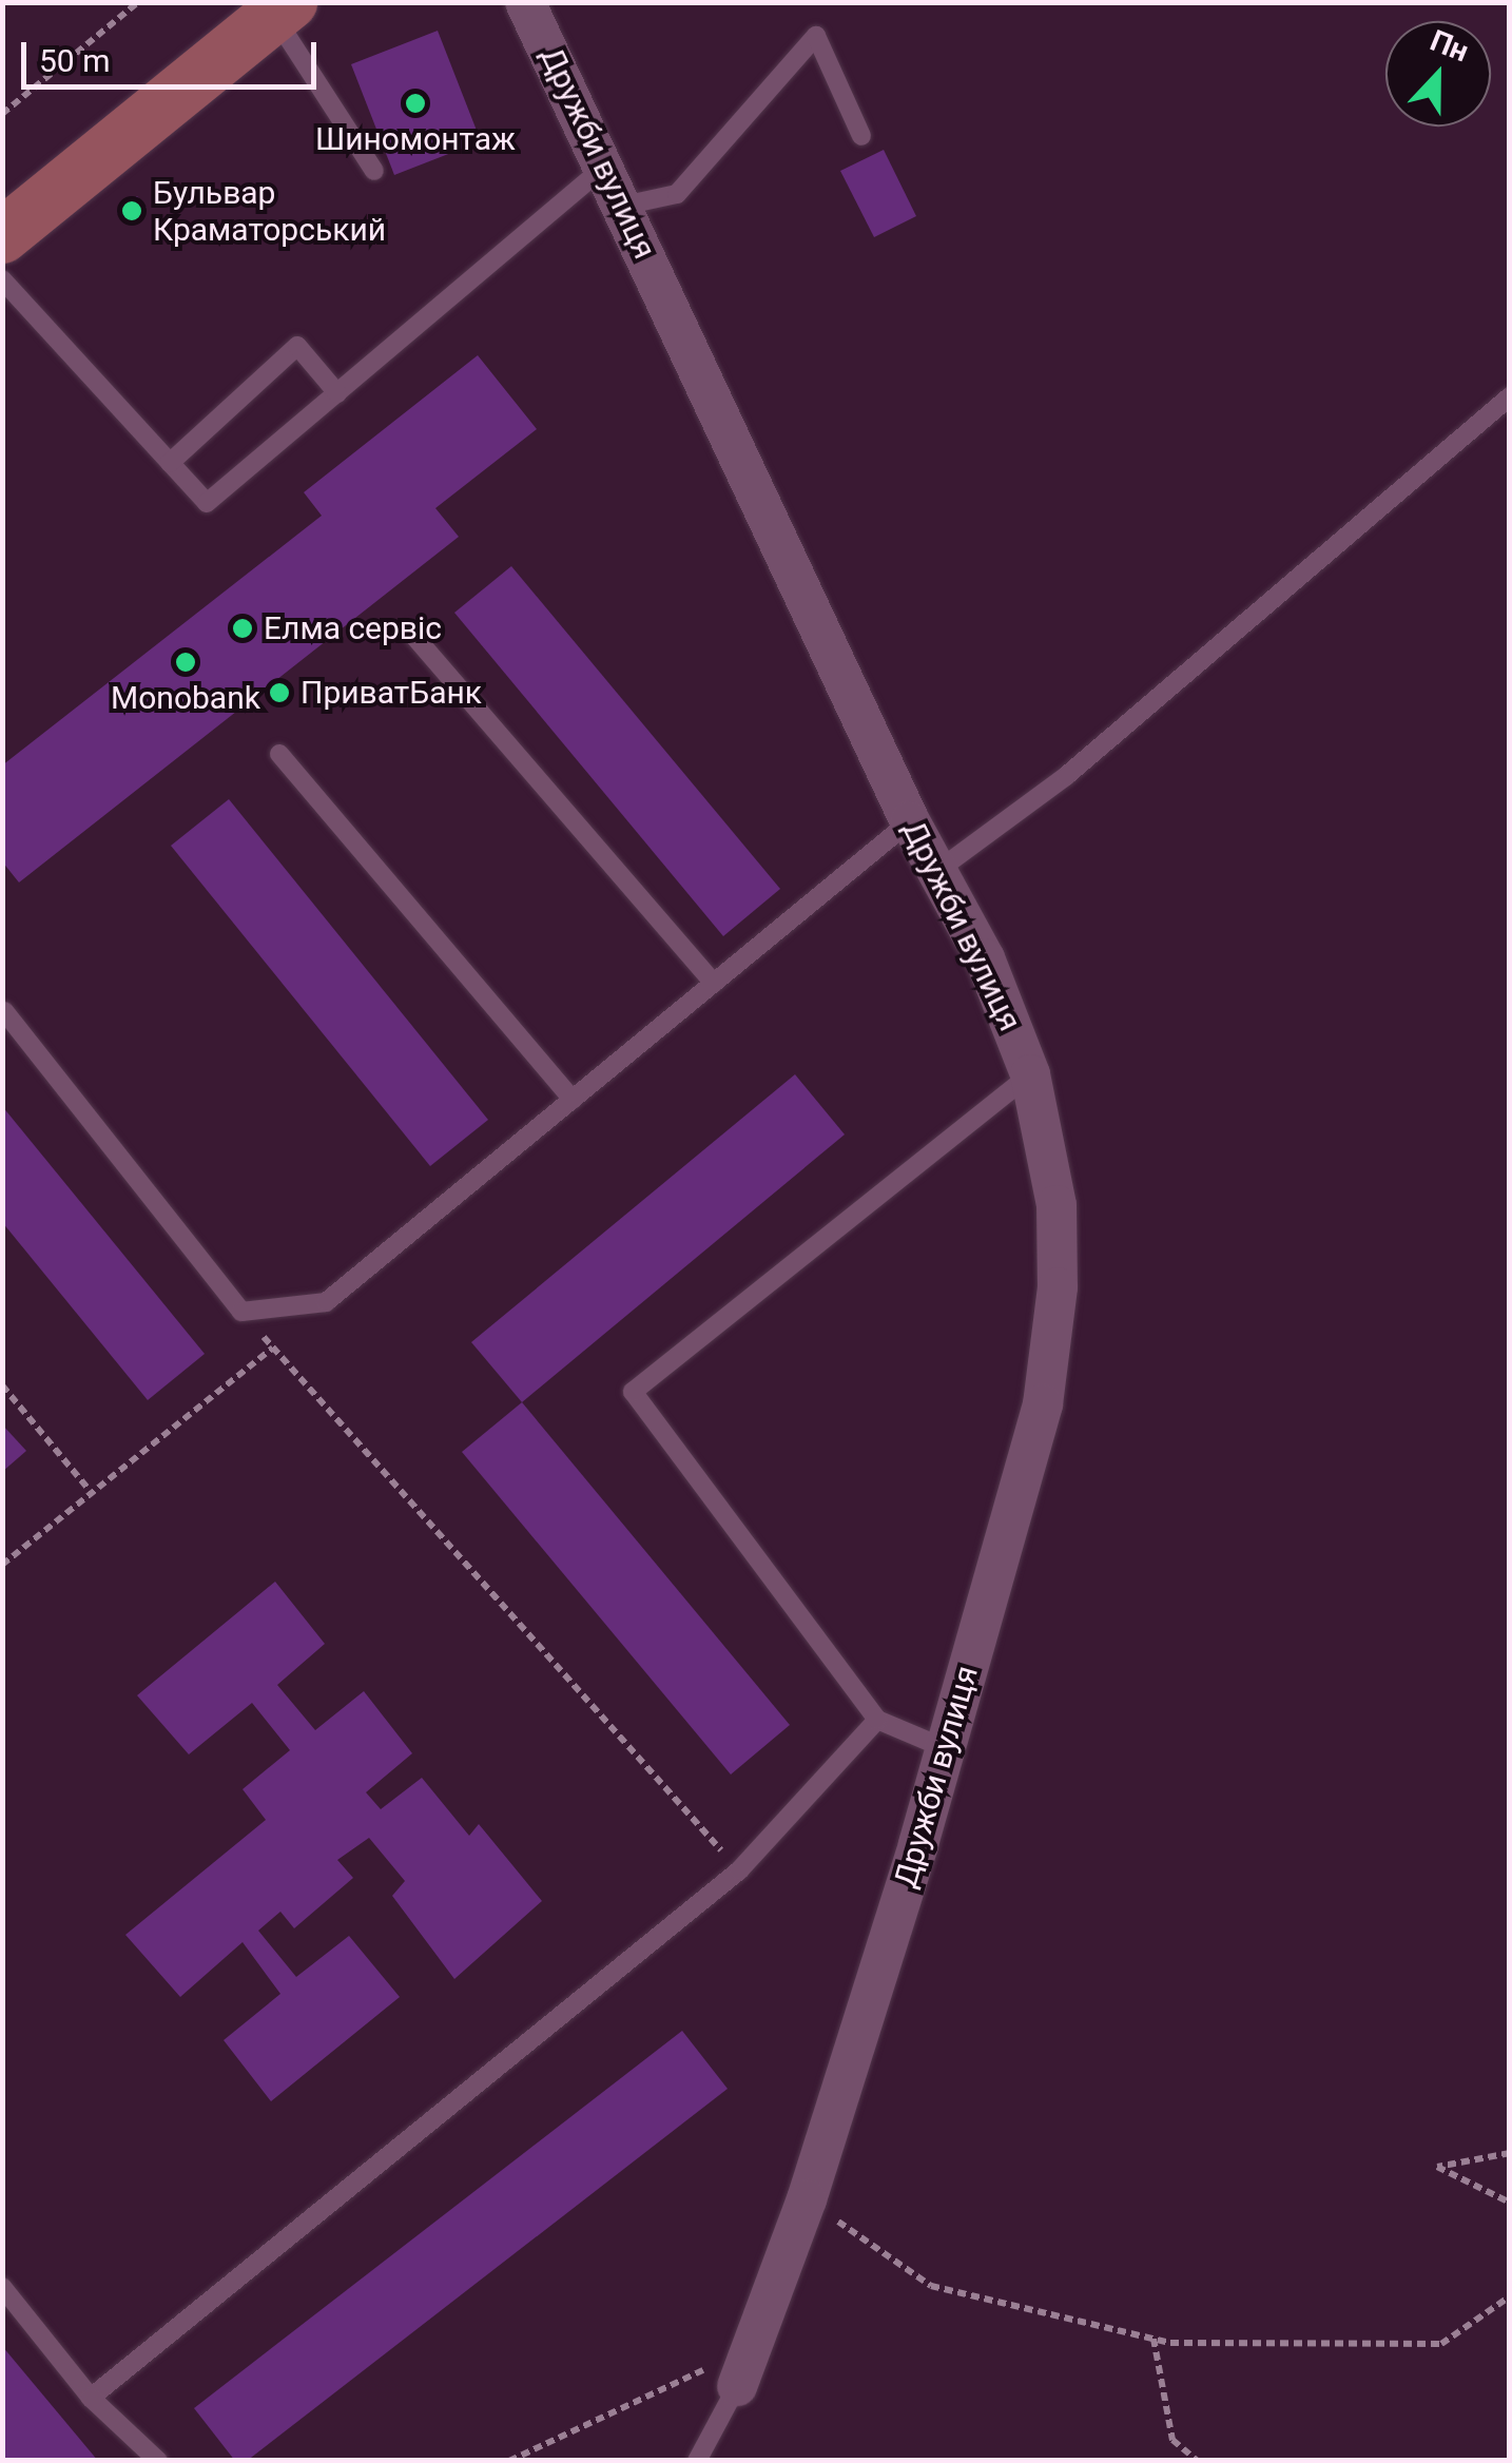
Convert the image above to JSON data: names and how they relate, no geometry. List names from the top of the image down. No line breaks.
{"streets":{"street":["Дружби вулиця"]},"places":["Шиномонтаж","Бульвар Краматорський","Елма сервіс","Monobank","ПриватБанк"],"scale_bar":"50 m","north":"top"}
